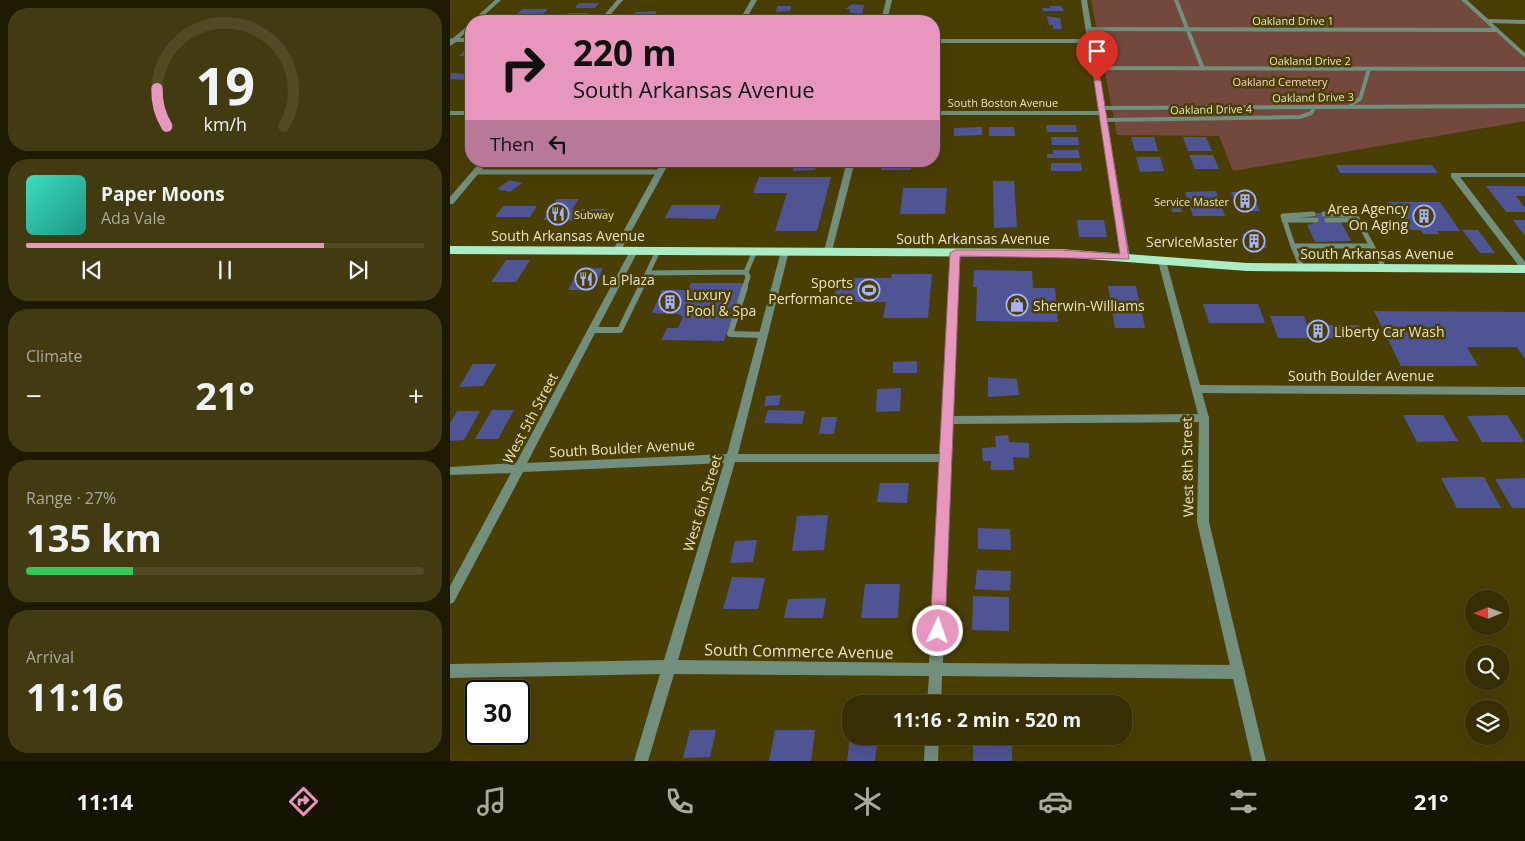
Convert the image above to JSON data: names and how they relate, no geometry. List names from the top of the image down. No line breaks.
{"streets":{"highway":["South Arkansas Avenue"],"street":["South Boston Avenue","South Boulder Avenue","West 5th Street","West 8th Street","West 6th Street","South Commerce Avenue"],"lane":["Oakland Drive 1","Oakland Drive 2","Oakland Drive 3","Oakland Drive 4"]},"crossings":[["Oakland Drive 3","South Boston Avenue"],["Oakland Drive 3","Oakland Drive 4"],["South Boston Avenue","Oakland Drive 4"],["South Arkansas Avenue","West 5th Street"],["South Arkansas Avenue","West 8th Street"],["South Arkansas Avenue","West 6th Street"],["South Boulder Avenue","West 5th Street"],["South Boulder Avenue","West 8th Street"],["South Boulder Avenue","West 6th Street"],["West 8th Street","South Commerce Avenue"],["West 6th Street","South Commerce Avenue"]],"parks":["Oakland Cemetery"],"places":{"building":["Service Master","Area Agency On Aging","ServiceMaster","Luxury Pool & Spa","Liberty Car Wash"],"restaurant":["Subway","La Plaza"],"sports":["Sports Performance"],"shop":["Sherwin-Williams"]},"north":"left","page":{"turn":["220 m","South Arkansas Avenue"],"then":"Then","song":["Paper Moons","Ada Vale"],"tile":["Climate",["Range · 27%","135 km"],["Arrival","11:16"]],"heat":["−","21°","+"],"limit":"30","trip":"11:16 · 2 min · 520 m","tabs":["11:14","21°"],"gauge":["19","km/h"]}}
